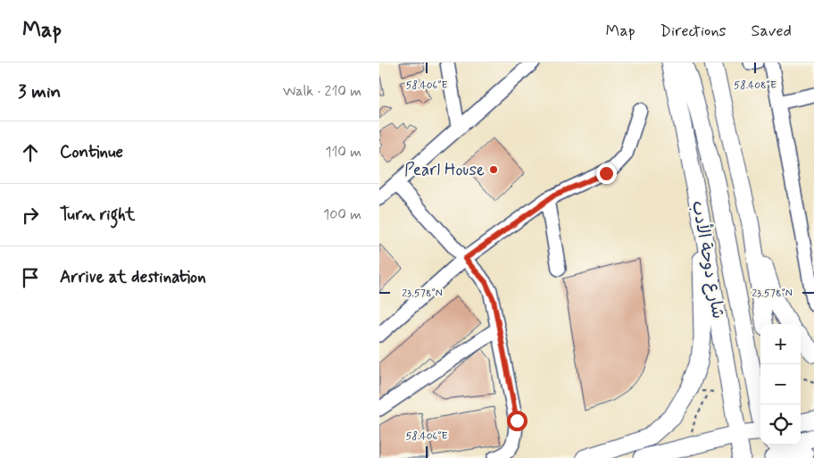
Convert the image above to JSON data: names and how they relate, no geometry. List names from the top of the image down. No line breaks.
{"streets":{"main road":["شارع دوحة الأدب"]},"places":["Pearl House"],"page":{"header":"Map","nav":["Map","Directions","Saved"],"heading":["3 min","Walk · 210 m"],"list":[["Continue","110 m"],["Turn right","100 m"],"Arrive at destination"],"map_buttons":["+","−"]},"coordinates":["58.406°E","58.408°E","23.578°N"]}
